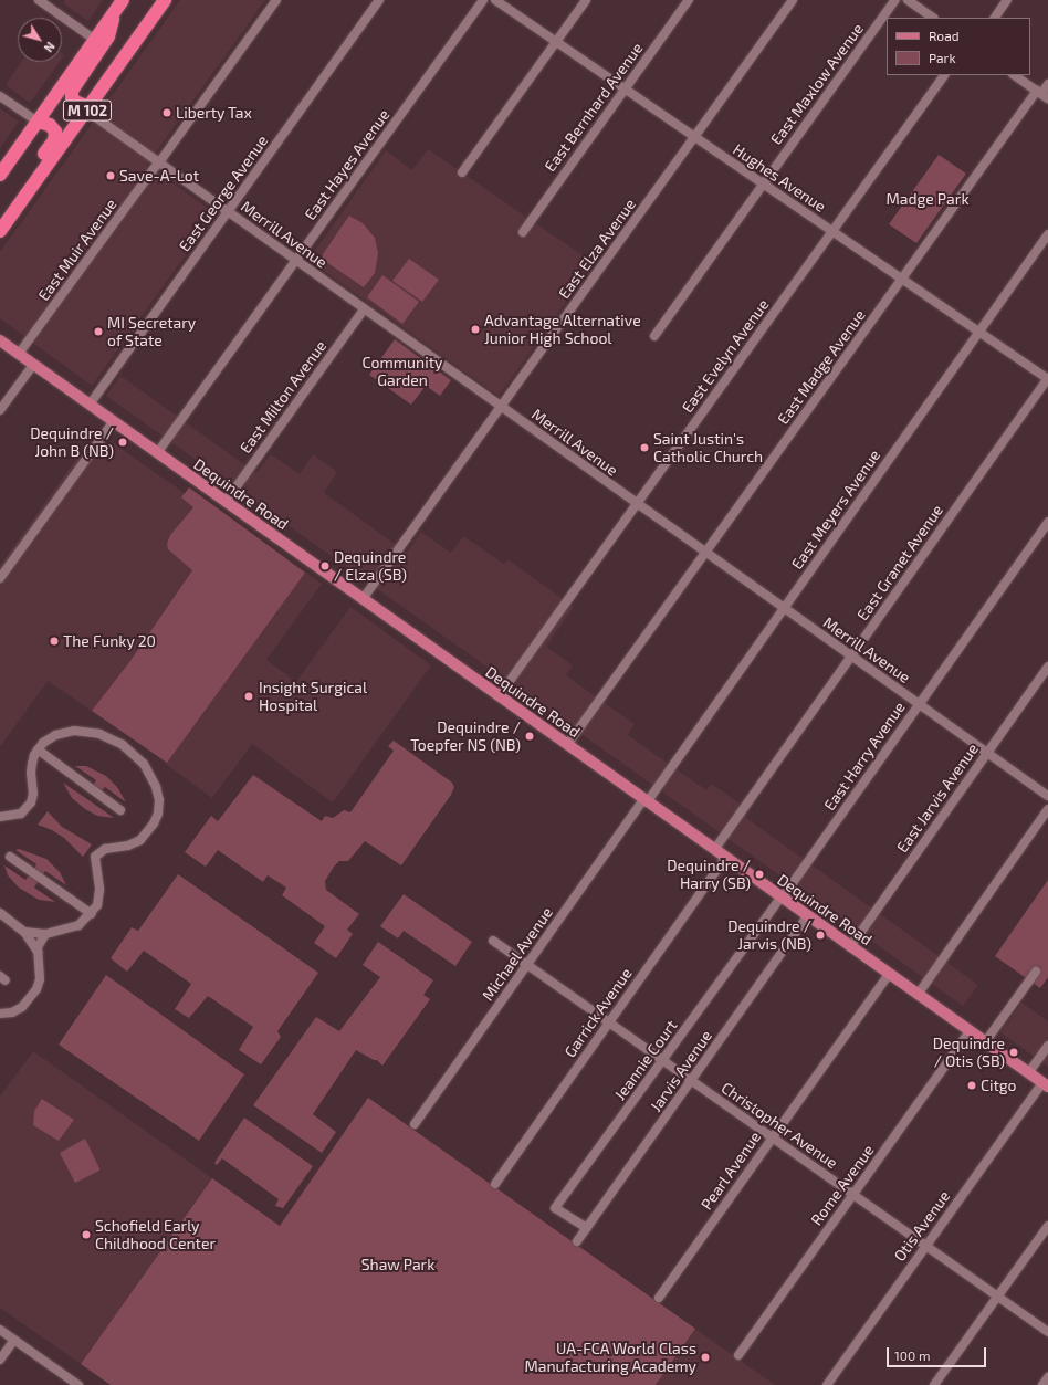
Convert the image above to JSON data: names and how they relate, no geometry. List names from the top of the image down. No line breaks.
{"streets":{"highway":["M 102"],"main road":["Dequindre Road"],"street":["East Maxlow Avenue","East Bernhard Avenue","East Hayes Avenue","Hughes Avenue","East George Avenue","Merrill Avenue","East Elza Avenue","East Muir Avenue","East Evelyn Avenue","East Madge Avenue","East Milton Avenue","East Meyers Avenue","East Granet Avenue","East Harry Avenue","East Jarvis Avenue","Michael Avenue","Garrick Avenue","Jeannie Court","Jarvis Avenue","Christopher Avenue","Pearl Avenue","Rome Avenue","Otis Avenue"]},"crossings":[["East Maxlow Avenue","Hughes Avenue"],["East Bernhard Avenue","Hughes Avenue"],["M 102","Merrill Avenue"],["East Hayes Avenue","Merrill Avenue"],["East Hayes Avenue","Dequindre Road"],["Hughes Avenue","East Elza Avenue"],["Hughes Avenue","East Evelyn Avenue"],["Hughes Avenue","East Madge Avenue"],["Hughes Avenue","East Meyers Avenue"],["Hughes Avenue","East Granet Avenue"],["East George Avenue","Merrill Avenue"],["East George Avenue","Dequindre Road"],["Merrill Avenue","East Elza Avenue"],["Merrill Avenue","East Muir Avenue"],["Merrill Avenue","East Evelyn Avenue"],["Merrill Avenue","East Madge Avenue"],["Merrill Avenue","East Milton Avenue"],["Merrill Avenue","East Meyers Avenue"],["Merrill Avenue","East Granet Avenue"],["Merrill Avenue","East Harry Avenue"],["Merrill Avenue","East Jarvis Avenue"],["East Elza Avenue","Dequindre Road"],["East Muir Avenue","Dequindre Road"],["East Evelyn Avenue","Dequindre Road"],["East Madge Avenue","Dequindre Road"],["East Milton Avenue","Dequindre Road"],["Dequindre Road","East Meyers Avenue"],["Dequindre Road","East Granet Avenue"],["Dequindre Road","East Harry Avenue"],["Dequindre Road","East Jarvis Avenue"],["Dequindre Road","Michael Avenue"],["Dequindre Road","Garrick Avenue"],["Dequindre Road","Jeannie Court"],["Dequindre Road","Jarvis Avenue"],["Dequindre Road","Pearl Avenue"],["Dequindre Road","Rome Avenue"],["Dequindre Road","Otis Avenue"],["East Meyers Avenue","Michael Avenue"],["East Harry Avenue","Jeannie Court"],["Michael Avenue","Christopher Avenue"],["Garrick Avenue","Christopher Avenue"],["Jeannie Court","Jarvis Avenue"],["Jeannie Court","Christopher Avenue"],["Jarvis Avenue","Christopher Avenue"],["Christopher Avenue","Pearl Avenue"],["Christopher Avenue","Rome Avenue"],["Christopher Avenue","Otis Avenue"]],"parks":["Madge Park","Community Garden","Shaw Park"],"places":["Liberty Tax","Save-A-Lot","Advantage Alternative Junior High School","MI Secretary of State","Dequindre / John B (NB)","Saint Justin's Catholic Church","Dequindre / Elza (SB)","The Funky 20","Insight Surgical Hospital","Dequindre / Toepfer NS (NB)","Dequindre / Harry (SB)","Dequindre / Jarvis (NB)","Dequindre / Otis (SB)","Citgo","Schofield Early Childhood Center","UA-FCA World Class Manufacturing Academy"],"legend":["Road","Park"],"scale_bar":"100 m","north":"bottom right"}
